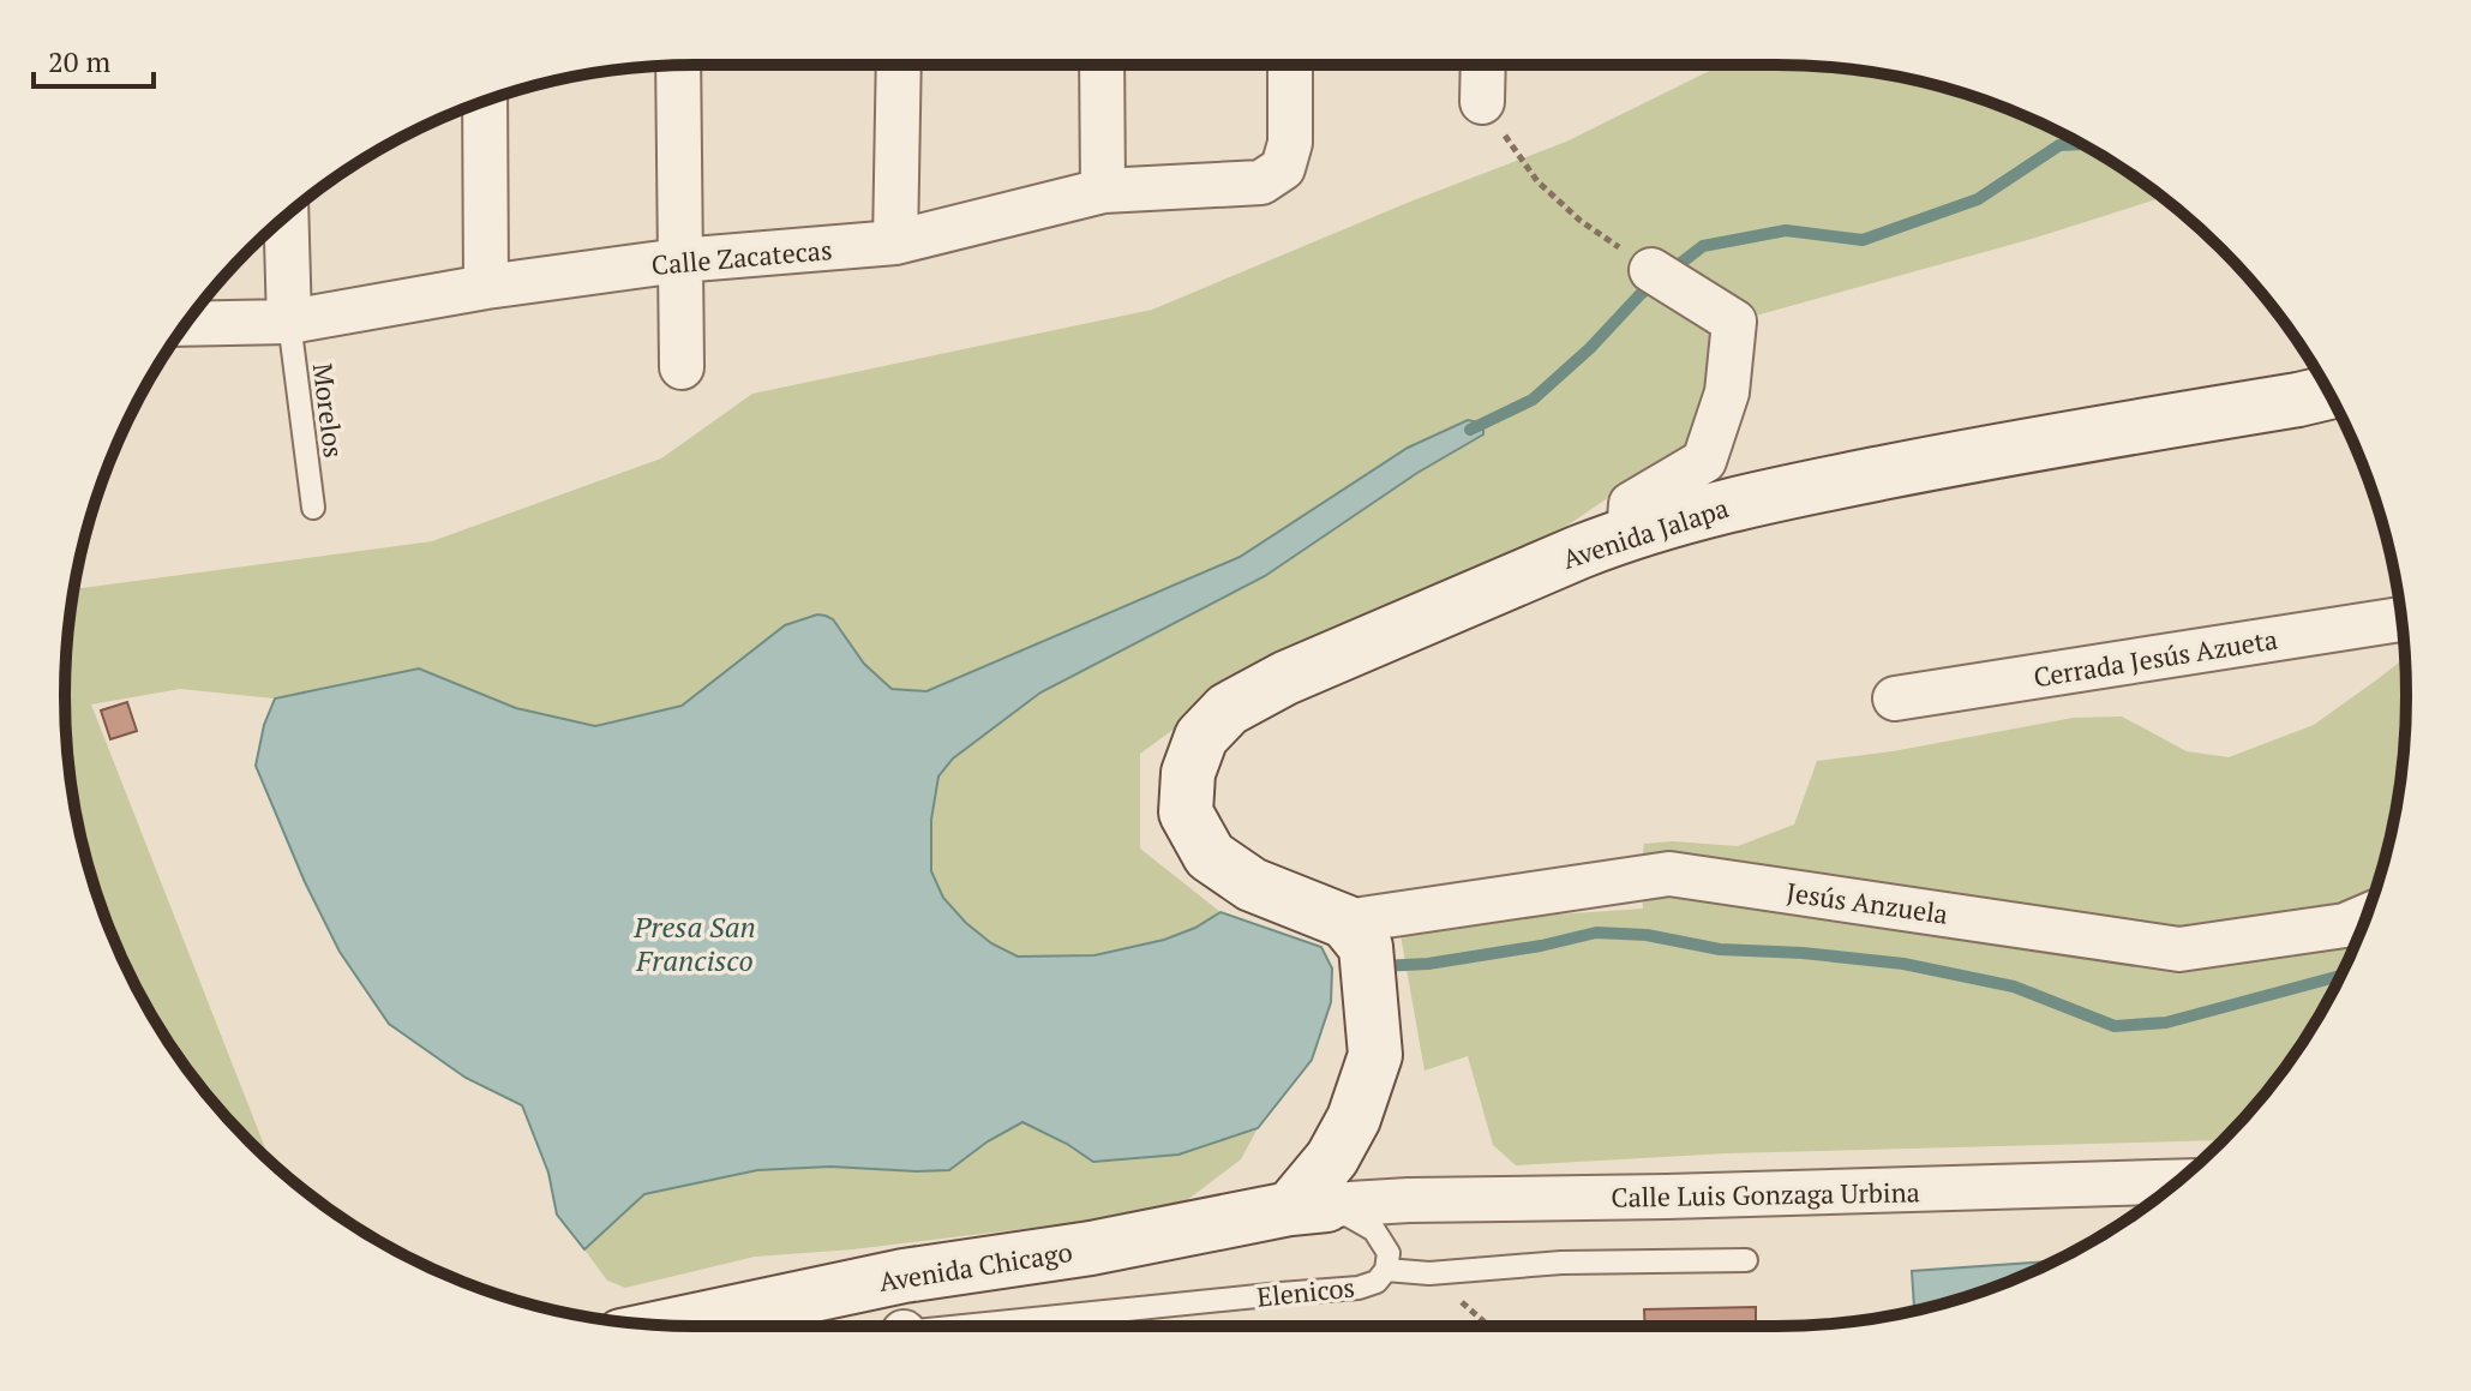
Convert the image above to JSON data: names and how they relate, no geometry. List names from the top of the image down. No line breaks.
{"streets":{"street":["Calle Zacatecas","Avenida Jalapa","Cerrada Jesús Azueta","Jesús Anzuela","Calle Luis Gonzaga Urbina","Avenida Chicago"],"lane":["Morelos","Elenicos"]},"crossings":[["Calle Zacatecas","Morelos"],["Avenida Jalapa","Jesús Anzuela"],["Calle Luis Gonzaga Urbina","Avenida Chicago"],["Calle Luis Gonzaga Urbina","Elenicos"],["Avenida Chicago","Elenicos"]],"water":["Presa San Francisco"],"scale_bar":"20 m"}
